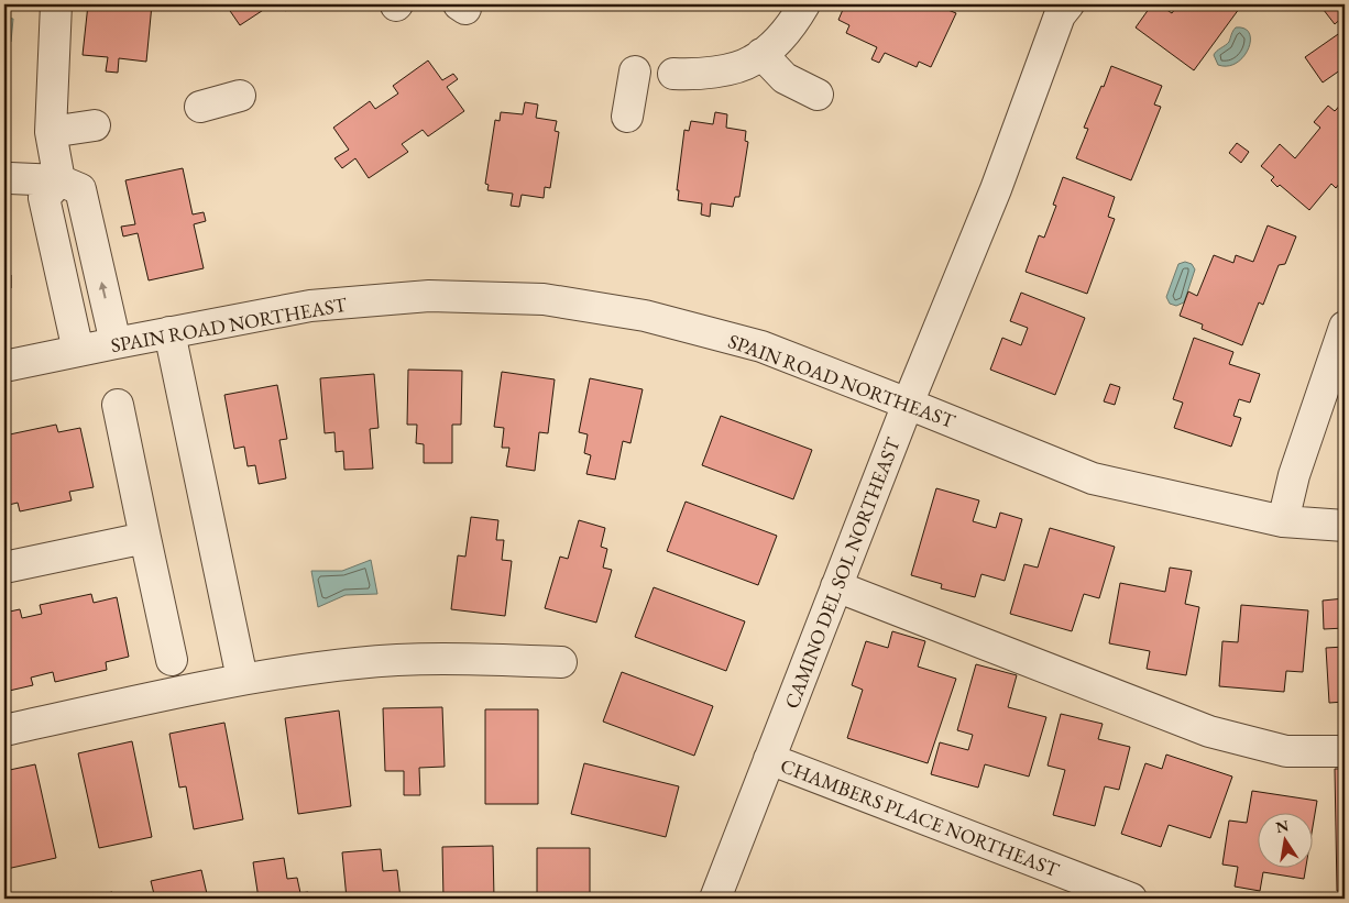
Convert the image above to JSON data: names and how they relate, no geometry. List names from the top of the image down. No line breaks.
{"streets":{"street":["SPAIN ROAD NORTHEAST","CAMINO DEL SOL NORTHEAST","CHAMBERS PLACE NORTHEAST"]},"crossings":[["SPAIN ROAD NORTHEAST","CAMINO DEL SOL NORTHEAST"],["CAMINO DEL SOL NORTHEAST","CHAMBERS PLACE NORTHEAST"]],"north":"top"}
